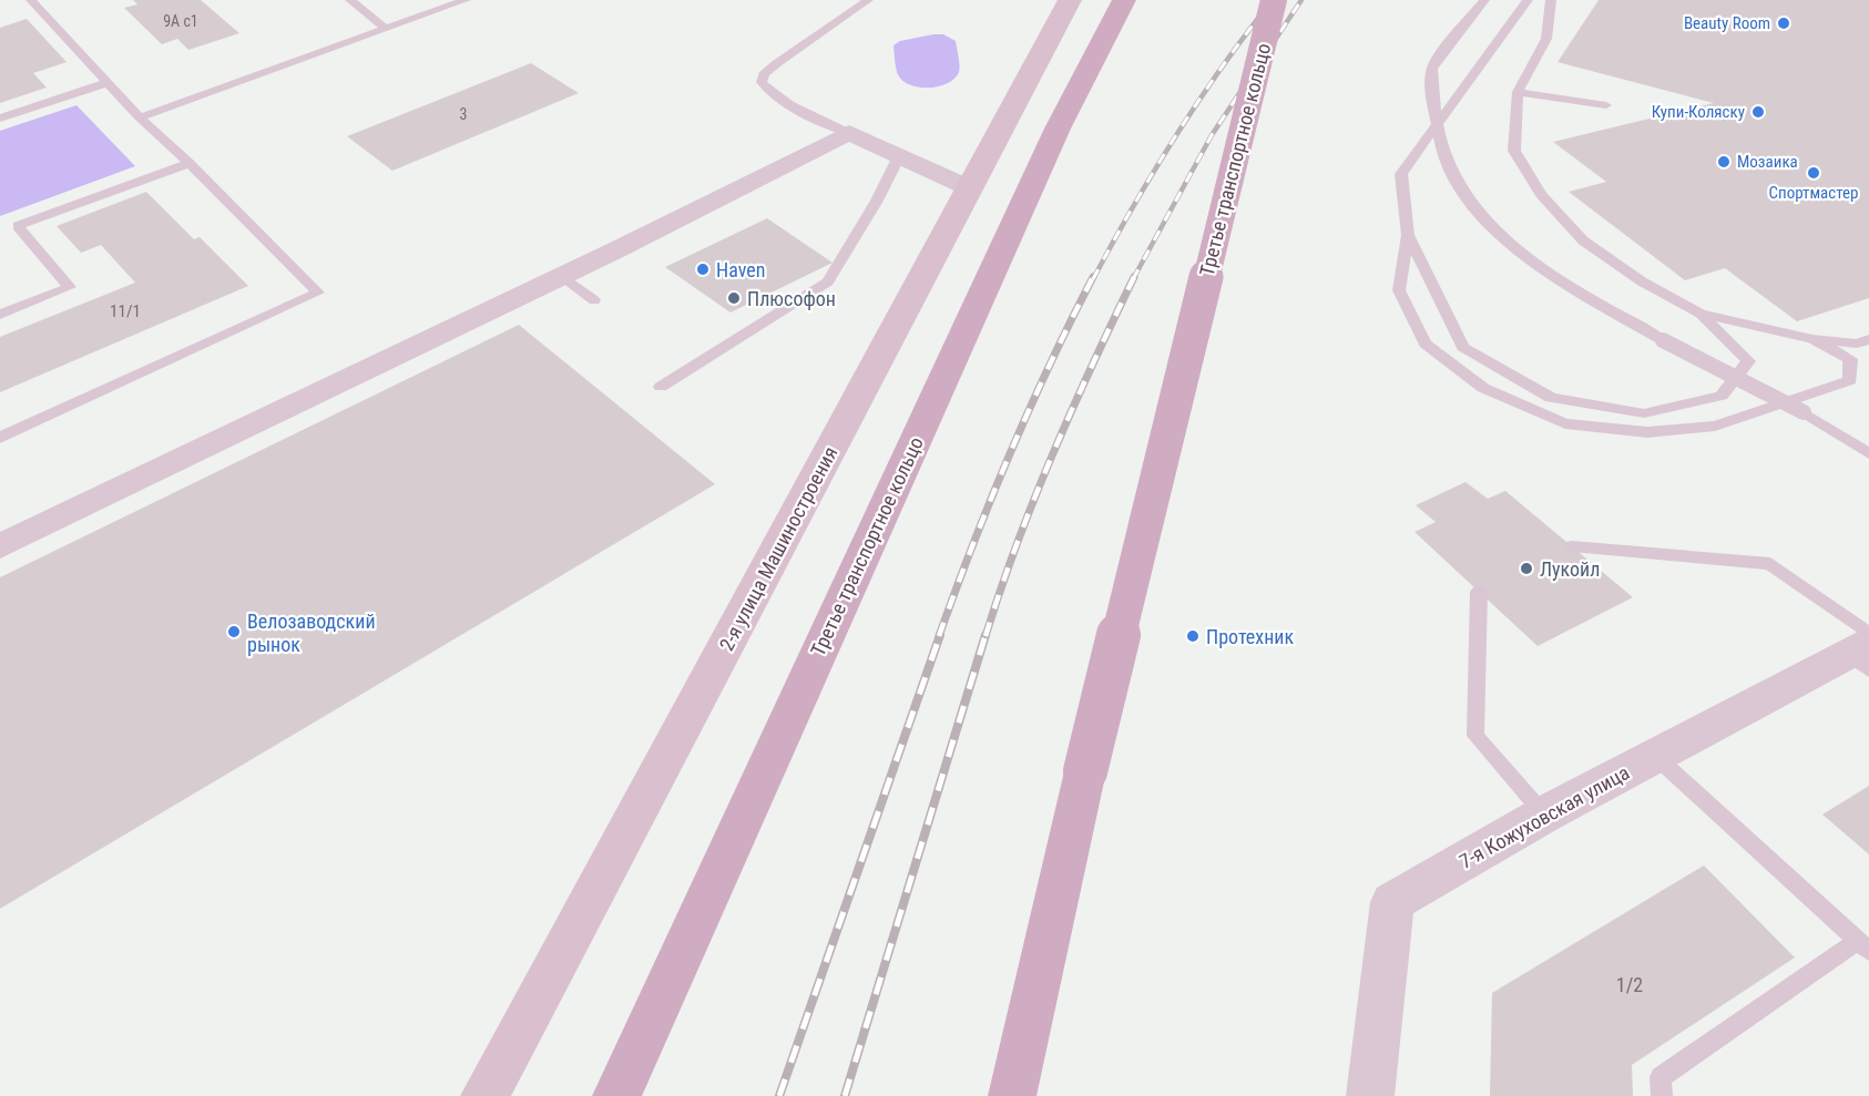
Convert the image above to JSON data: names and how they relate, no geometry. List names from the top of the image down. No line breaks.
{"streets":{"main road":["Третье транспортное кольцо","2-я улица Машиностроения"],"street":["7-я Кожуховская улица"]},"places":["Beauty Room","Купи-Коляску","Мозаика","Спортмастер","Haven","Плюсофон","Лукойл","Велозаводский рынок","Протехник"],"house_numbers":["9А с1","3","11/1","1/2"]}
